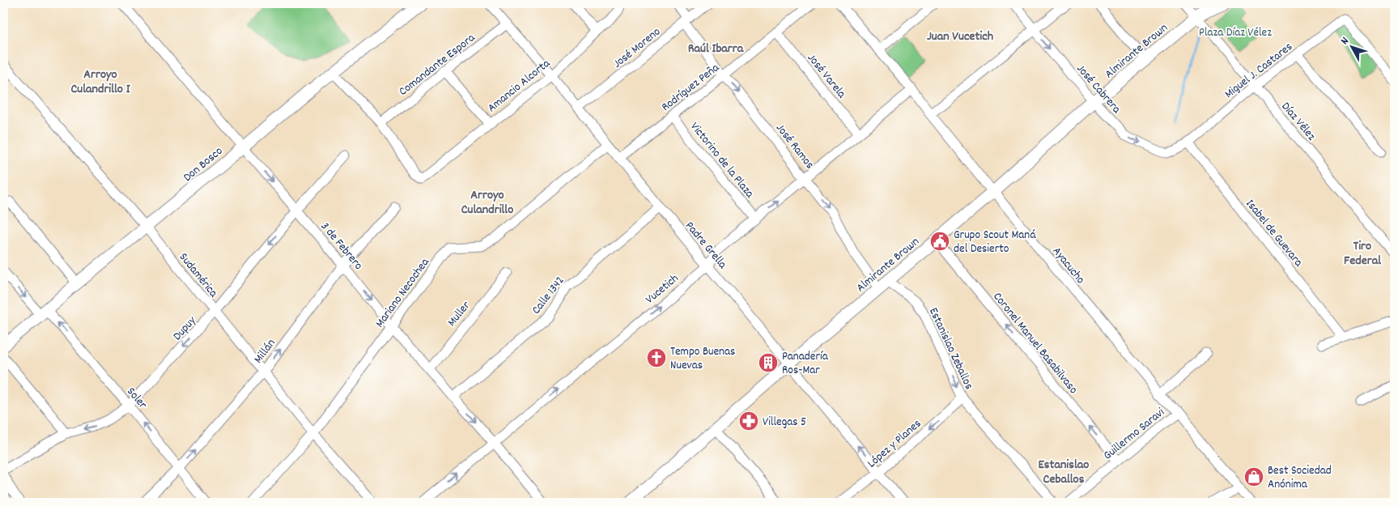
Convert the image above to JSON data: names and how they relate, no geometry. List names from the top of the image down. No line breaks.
{"streets":{"main road":["Almirante Brown","Don Bosco"],"street":["José Moreno","Comandante Espora","Miguel J. Castares","José Varela","Amancio Alcorta","Rodríguez Peña","José Cabrera","Díaz Vélez","José Ramos","Victorino de la Plaza","Isabel de Guevara","Padre Grella","3 de Febrero","Ayacucho","Sudamérica","Vucetich","Mariano Necochea","Calle 1342","Muller","Dupuy","Coronel Manuel Basabilvaso","Estanislao Zeballos","Millán","Soler","Guillermo Saravi","López y Planes"]},"crossings":[["José Moreno","José Ramos"],["José Moreno","Padre Grella"],["Almirante Brown","José Cabrera"],["Almirante Brown","Díaz Vélez"],["Almirante Brown","José Ramos"],["Almirante Brown","Padre Grella"],["Almirante Brown","Ayacucho"],["Almirante Brown","Coronel Manuel Basabilvaso"],["Almirante Brown","Estanislao Zeballos"],["Comandante Espora","Amancio Alcorta"],["Comandante Espora","Padre Grella"],["Miguel J. Castares","José Cabrera"],["Miguel J. Castares","Díaz Vélez"],["Miguel J. Castares","Isabel de Guevara"],["José Varela","Rodríguez Peña"],["José Varela","Vucetich"],["Amancio Alcorta","Padre Grella"],["Rodríguez Peña","José Ramos"],["Rodríguez Peña","Victorino de la Plaza"],["Rodríguez Peña","Padre Grella"],["José Cabrera","Isabel de Guevara"],["José Ramos","Vucetich"],["Victorino de la Plaza","Vucetich"],["Don Bosco","3 de Febrero"],["Don Bosco","Sudamérica"],["Don Bosco","Soler"],["Padre Grella","Vucetich"],["Padre Grella","Mariano Necochea"],["Padre Grella","Calle 1342"],["Padre Grella","López y Planes"],["3 de Febrero","Vucetich"],["3 de Febrero","Mariano Necochea"],["3 de Febrero","Calle 1342"],["3 de Febrero","Muller"],["3 de Febrero","Dupuy"],["3 de Febrero","Millán"],["Ayacucho","Vucetich"],["Ayacucho","Guillermo Saravi"],["Sudamérica","Mariano Necochea"],["Sudamérica","Dupuy"],["Sudamérica","Millán"],["Dupuy","Soler"],["Coronel Manuel Basabilvaso","Guillermo Saravi"],["Estanislao Zeballos","López y Planes"],["Millán","Soler"]],"one_way":["José Ramos","Vucetich","Dupuy","Coronel Manuel Basabilvaso","Estanislao Zeballos","Millán","López y Planes"],"districts":["Juan Vucetich","Raúl Ibarra","Arroyo Culandrillo I","Arroyo Culandrillo","Tiro Federal","Estanislao Ceballos"],"parks":["Plaza Díaz Vélez"],"places":{"public building":["Grupo Scout Maná del Desierto"],"church":["Tempo Buenas Nuevas"],"building":["Panadería Ros-Mar"],"pharmacy":["Villegas 5"],"shop":["Best Sociedad Anónima"]},"north":"top left"}
